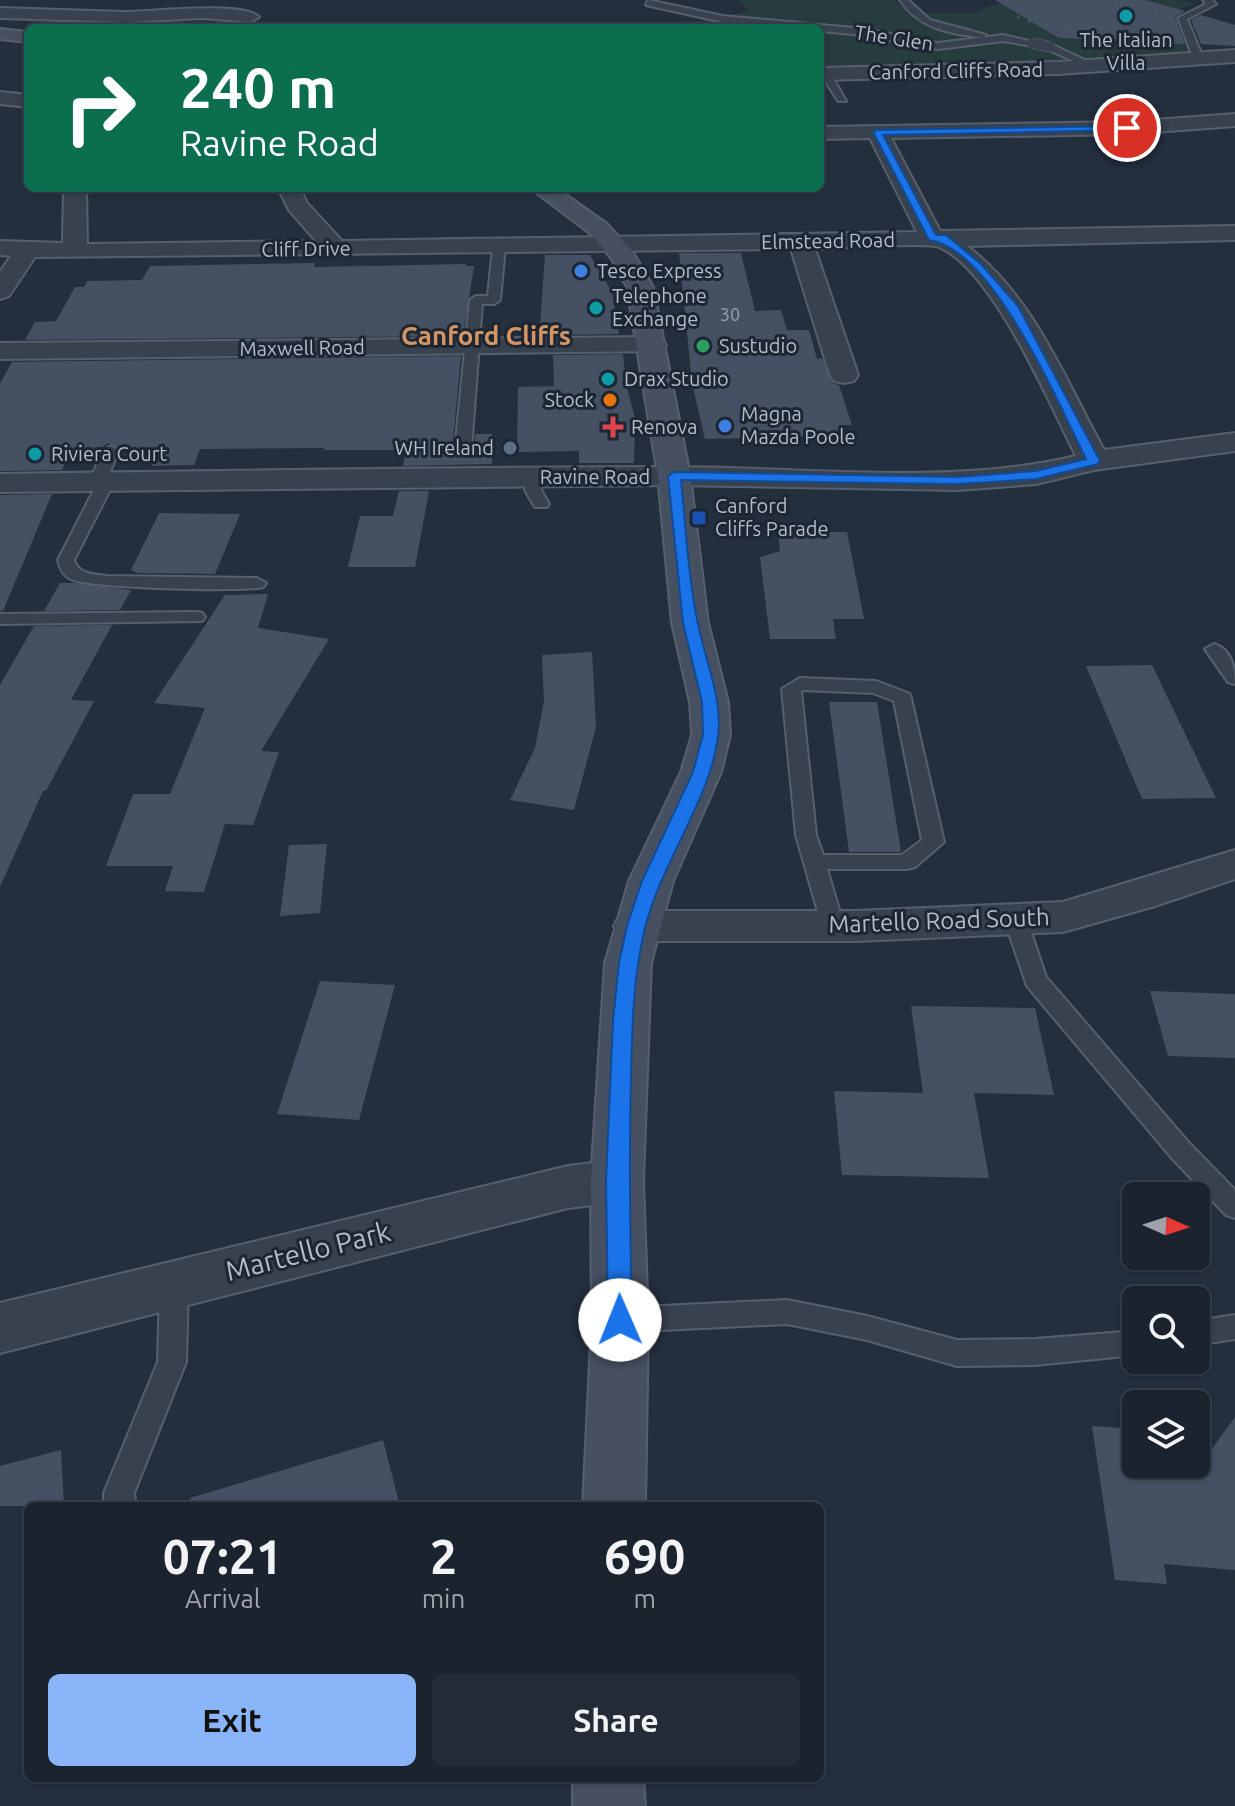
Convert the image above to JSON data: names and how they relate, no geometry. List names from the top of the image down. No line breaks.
{"streets":{"street":["Canford Cliffs Road","Elmstead Road","Cliff Drive","Maxwell Road","Ravine Road","Martello Road South","Martello Park"],"lane":["The Glen"]},"crossings":[["The Glen","Canford Cliffs Road"],["Elmstead Road","Cliff Drive"]],"districts":["Canford Cliffs"],"places":{"other":["The Italian Villa","Tesco Express","Telephone Exchange","Sustudio","Drax Studio","Stock","Magna Mazda Poole","WH Ireland","Riviera Court"],"health":["Renova"],"transit":["Canford Cliffs Parade"]},"house_numbers":["30"],"north":"right","page":{"turn":["240 m","Ravine Road"],"eta":["07:21","Arrival","2","min","690","m"],"buttons":["Exit","Share"]}}
